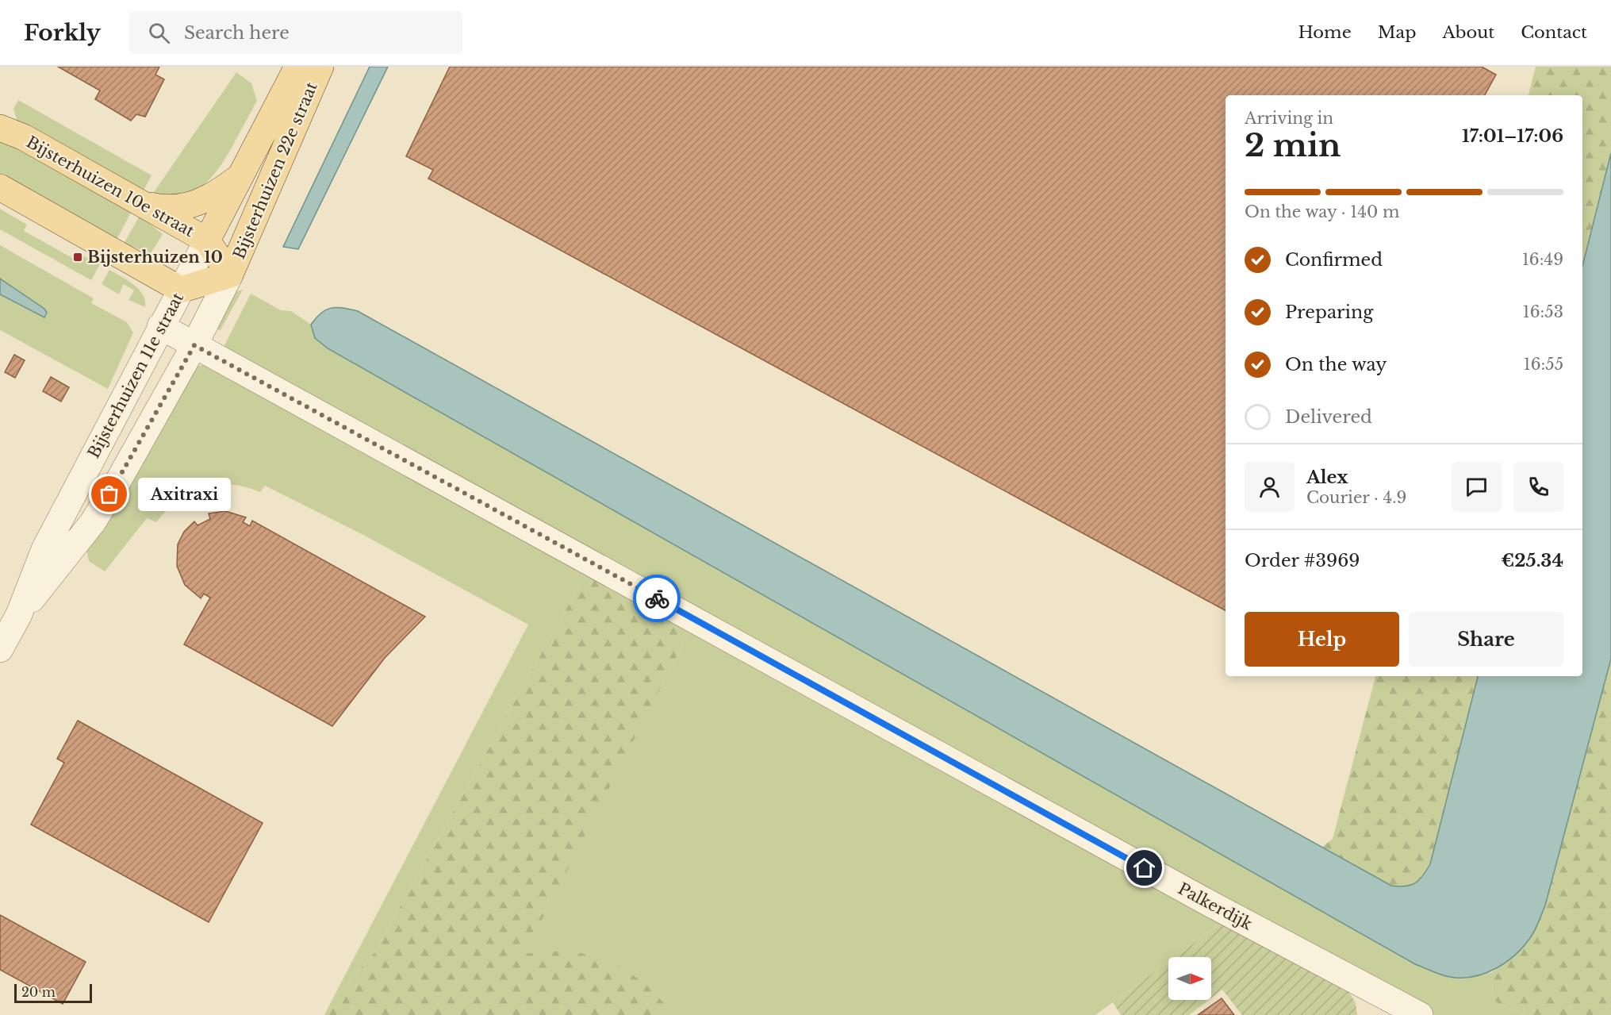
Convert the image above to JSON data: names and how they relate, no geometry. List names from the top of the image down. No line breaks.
{"streets":{"main road":["Bijsterhuizen 22e straat","Bijsterhuizen 10e straat"],"street":["Bijsterhuizen 11e straat","Palkerdijk"]},"crossings":[["Bijsterhuizen 22e straat","Bijsterhuizen 10e straat"],["Bijsterhuizen 22e straat","Bijsterhuizen 11e straat"],["Bijsterhuizen 10e straat","Bijsterhuizen 11e straat"],["Bijsterhuizen 11e straat","Palkerdijk"]],"places":{"transit":["Bijsterhuizen 10"],"other":["Axitraxi"]},"scale_bar":"20 m","north":"right","page":{"header":"Forkly","search":"Search here","nav":["Home","Map","About","Contact"],"heading":["2 min","Arriving in","17:01–17:06"],"panel":["Alex","Courier · 4.9","Order #3969","€25.34"],"bar":"On the way · 140 m","list":[["Confirmed","16:49"],["Preparing","16:53"],["On the way","16:55"],"Delivered"],"bubble":"Axitraxi","buttons":["Help","Share"],"scale":"20 m"}}
